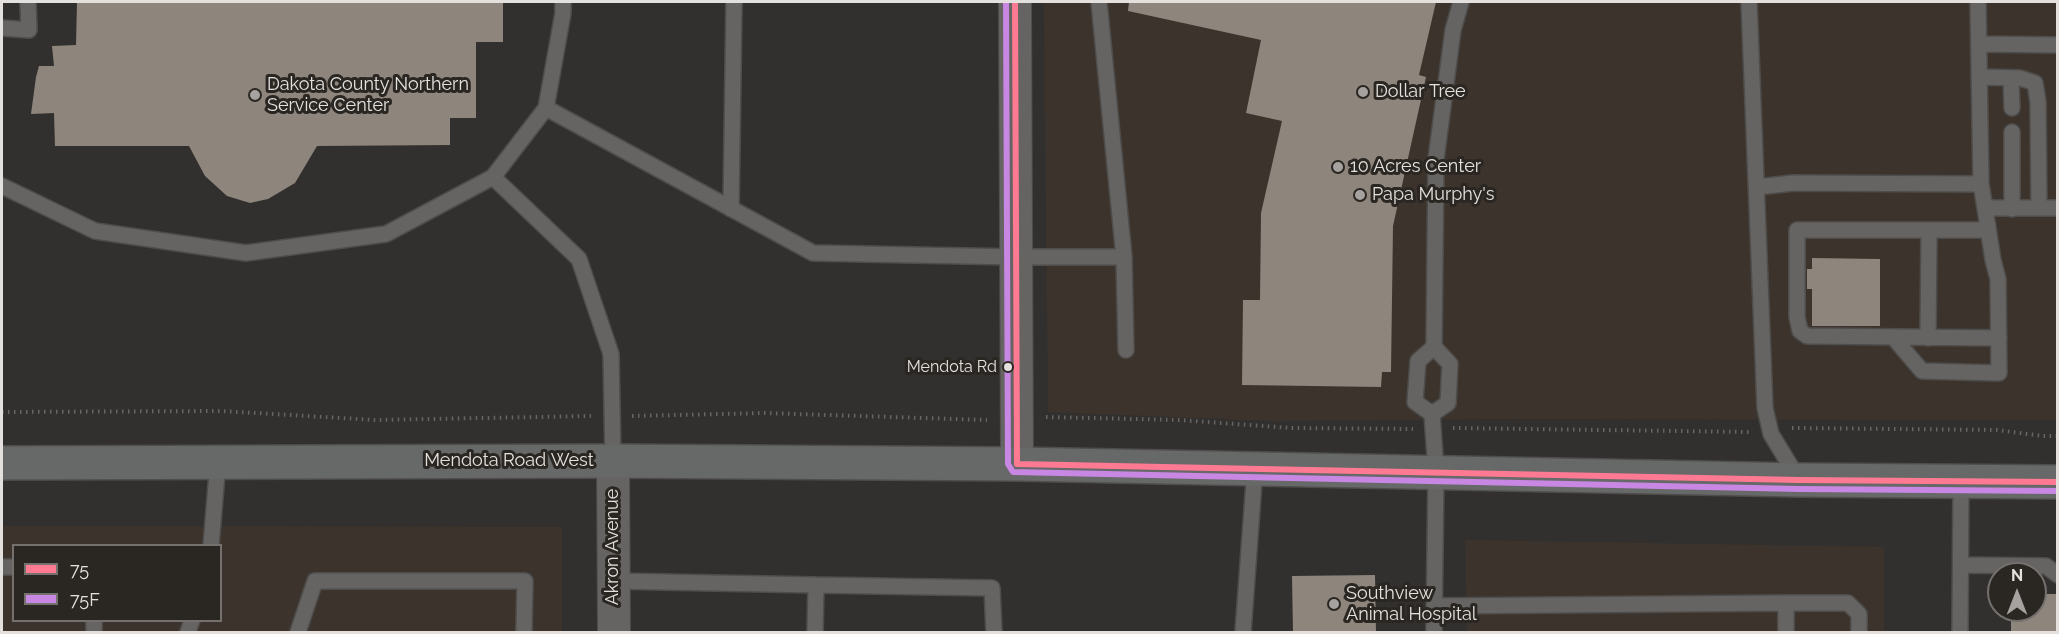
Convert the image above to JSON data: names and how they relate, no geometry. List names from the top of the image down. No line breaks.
{"streets":{"street":["Mendota Road West","Akron Avenue"]},"crossings":[["Mendota Road West","Akron Avenue"]],"places":["Dollar Tree","Dakota County Northern Service Center","10 Acres Center","Papa Murphy's","Mendota Rd","Southview Animal Hospital"],"lines":["transit line 75","transit line 75F"],"legend":["75","75F"],"north":"top"}
